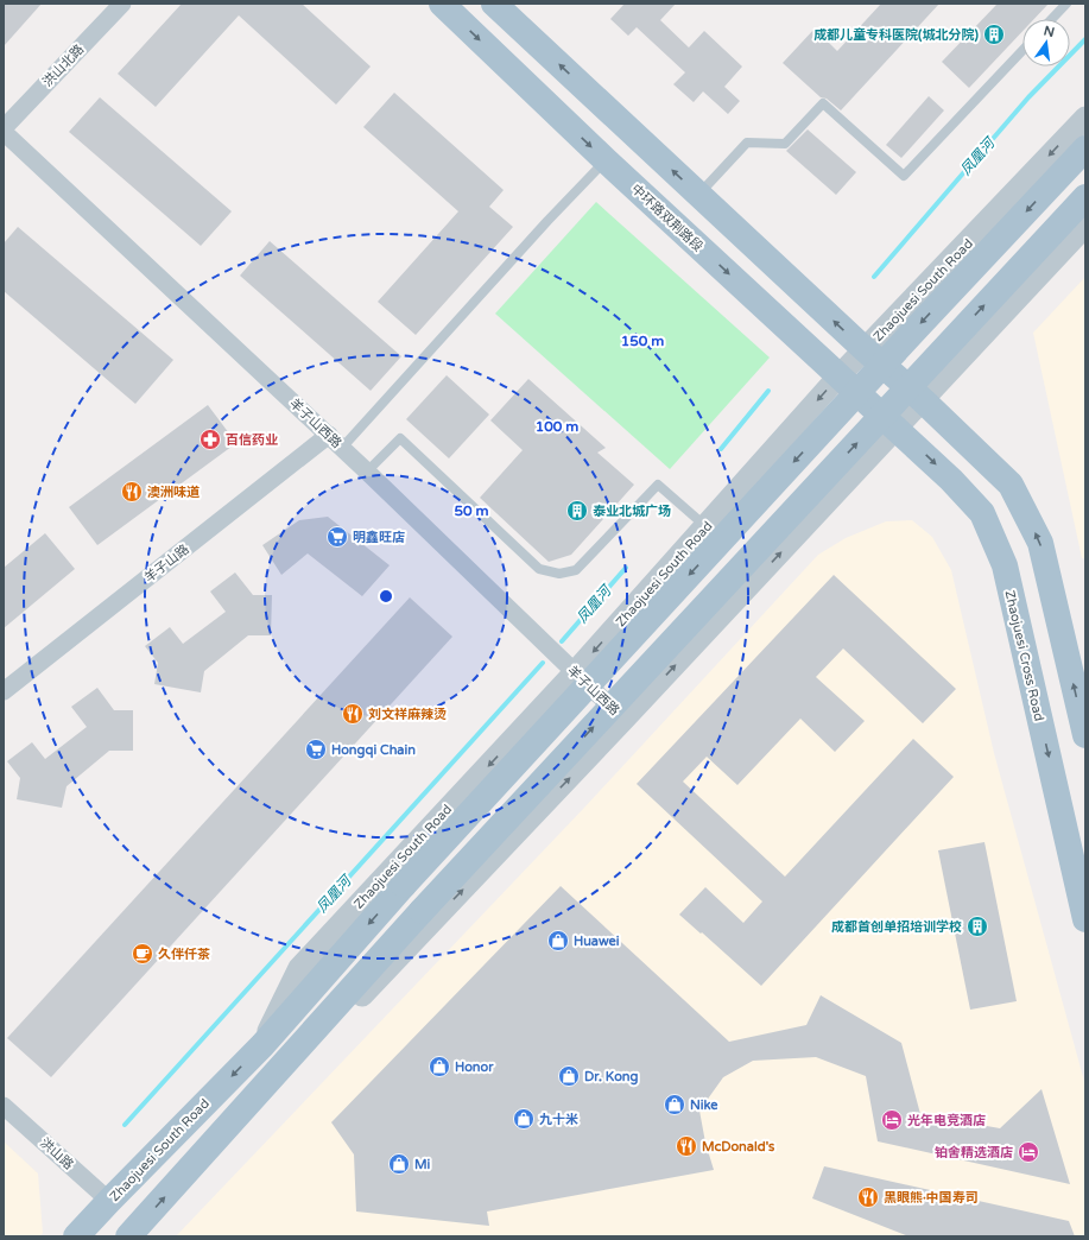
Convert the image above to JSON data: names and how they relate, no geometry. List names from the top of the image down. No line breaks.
{"streets":{"main road":["中环路双荆路段","Zhaojuesi South Road","Zhaojuesi Cross Road"],"street":["洪山北路","羊子山西路","羊子山路","洪山路"]},"crossings":[["中环路双荆路段","Zhaojuesi South Road"],["中环路双荆路段","Zhaojuesi Cross Road"],["Zhaojuesi South Road","羊子山西路"],["Zhaojuesi South Road","洪山路"],["羊子山西路","羊子山路"]],"water":["凤凰河"],"places":{"building":["成都儿童专科医院(城北分院)","泰业北城广场","成都首创单招培训学校"],"pharmacy":["百信药业"],"restaurant":["澳洲味道","刘文祥麻辣烫","McDonald's","黑眼熊·中国寿司"],"supermarket":["明鑫旺店","Hongqi Chain"],"shop":["Huawei","Honor","Dr. Kong","Nike","九十米","Mi"],"cafe":["久伴仟茶"],"hotel":["光年电竞酒店","铂舍精选酒店"]},"north":"top","rings":["150 m","100 m","50 m"]}
